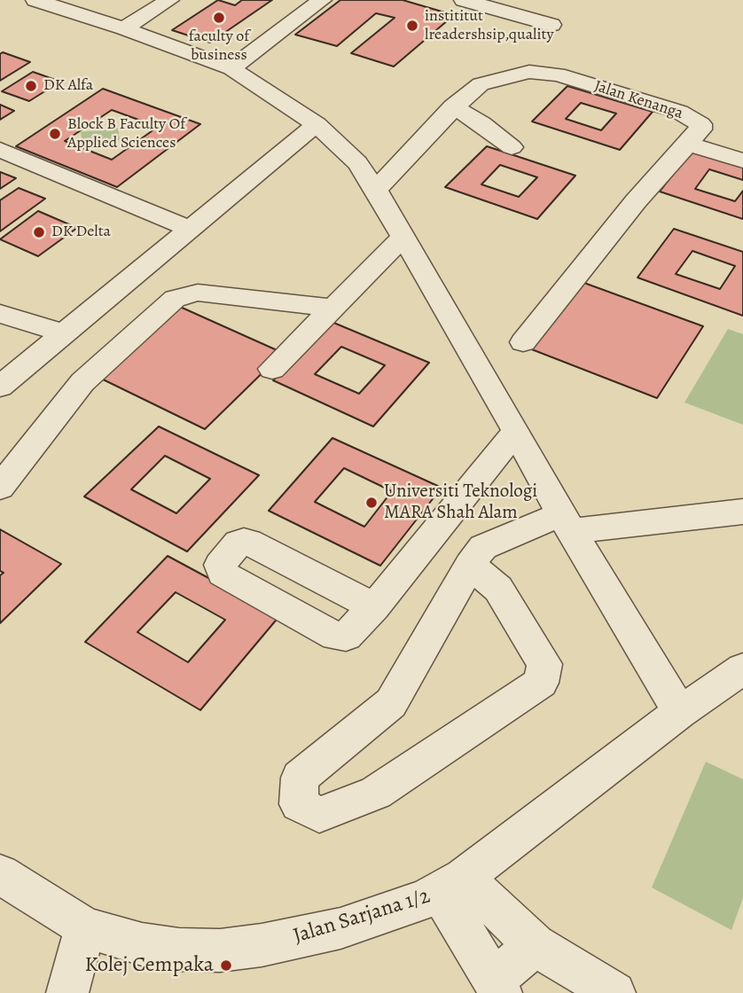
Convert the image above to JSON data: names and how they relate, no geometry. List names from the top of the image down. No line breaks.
{"streets":{"street":["Jalan Kenanga","Jalan Sarjana 1/2"]},"places":["faculty of business","instititut lreadershsip,quality","DK Alfa","Block B Faculty Of Applied Sciences","DK Delta","Universiti Teknologi MARA Shah Alam","Kolej Cempaka"]}
